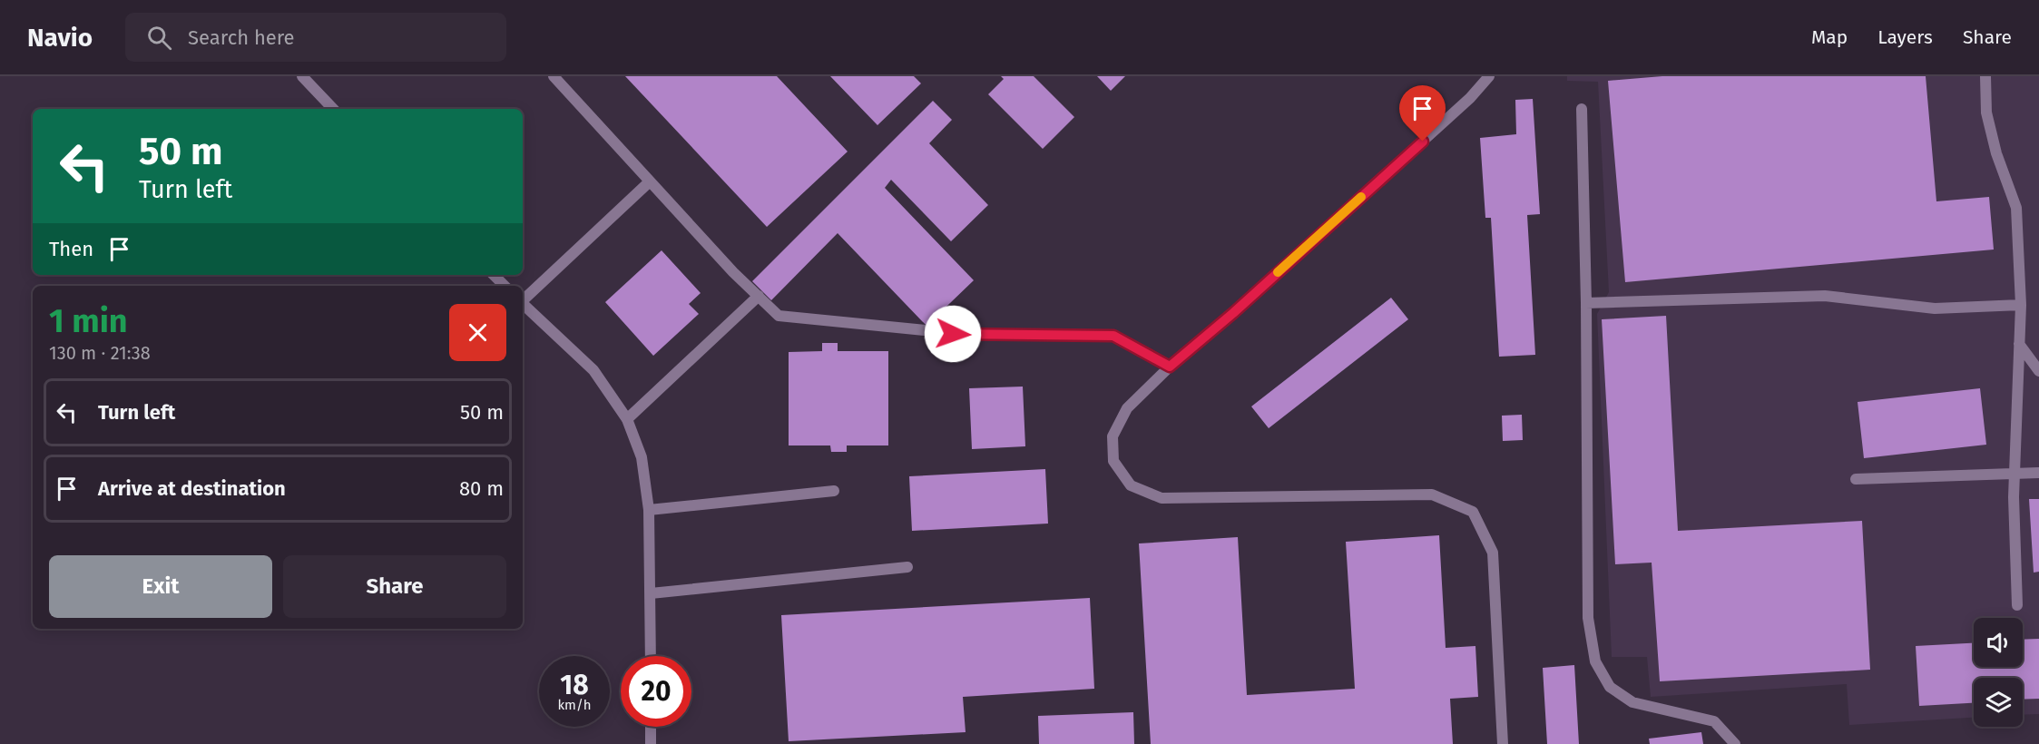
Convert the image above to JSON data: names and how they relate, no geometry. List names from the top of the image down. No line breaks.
{"page":{"header":"Navio","search":"Search here","nav":["Map","Layers","Share"],"turn":["50 m","Turn left"],"then":"Then","heading":["1 min","130 m · 21:38"],"list":[{"name":"Turn left","value":"50 m"},{"name":"Arrive at destination","value":"80 m"}],"buttons":["Exit","Share"],"speed":"18 km/h","limit":"20"}}
